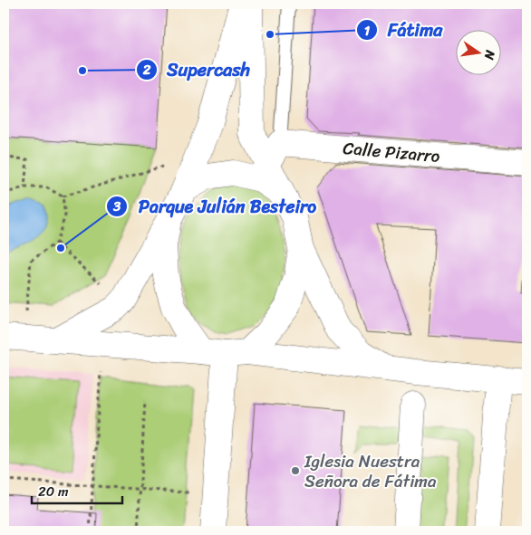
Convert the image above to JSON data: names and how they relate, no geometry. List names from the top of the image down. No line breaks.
{"streets":{"street":["Calle Pizarro"]},"places":["Fátima","Supercash","Parque Julián Besteiro","Iglesia Nuestra Señora de Fátima"],"scale_bar":"20 m","north":"right"}
